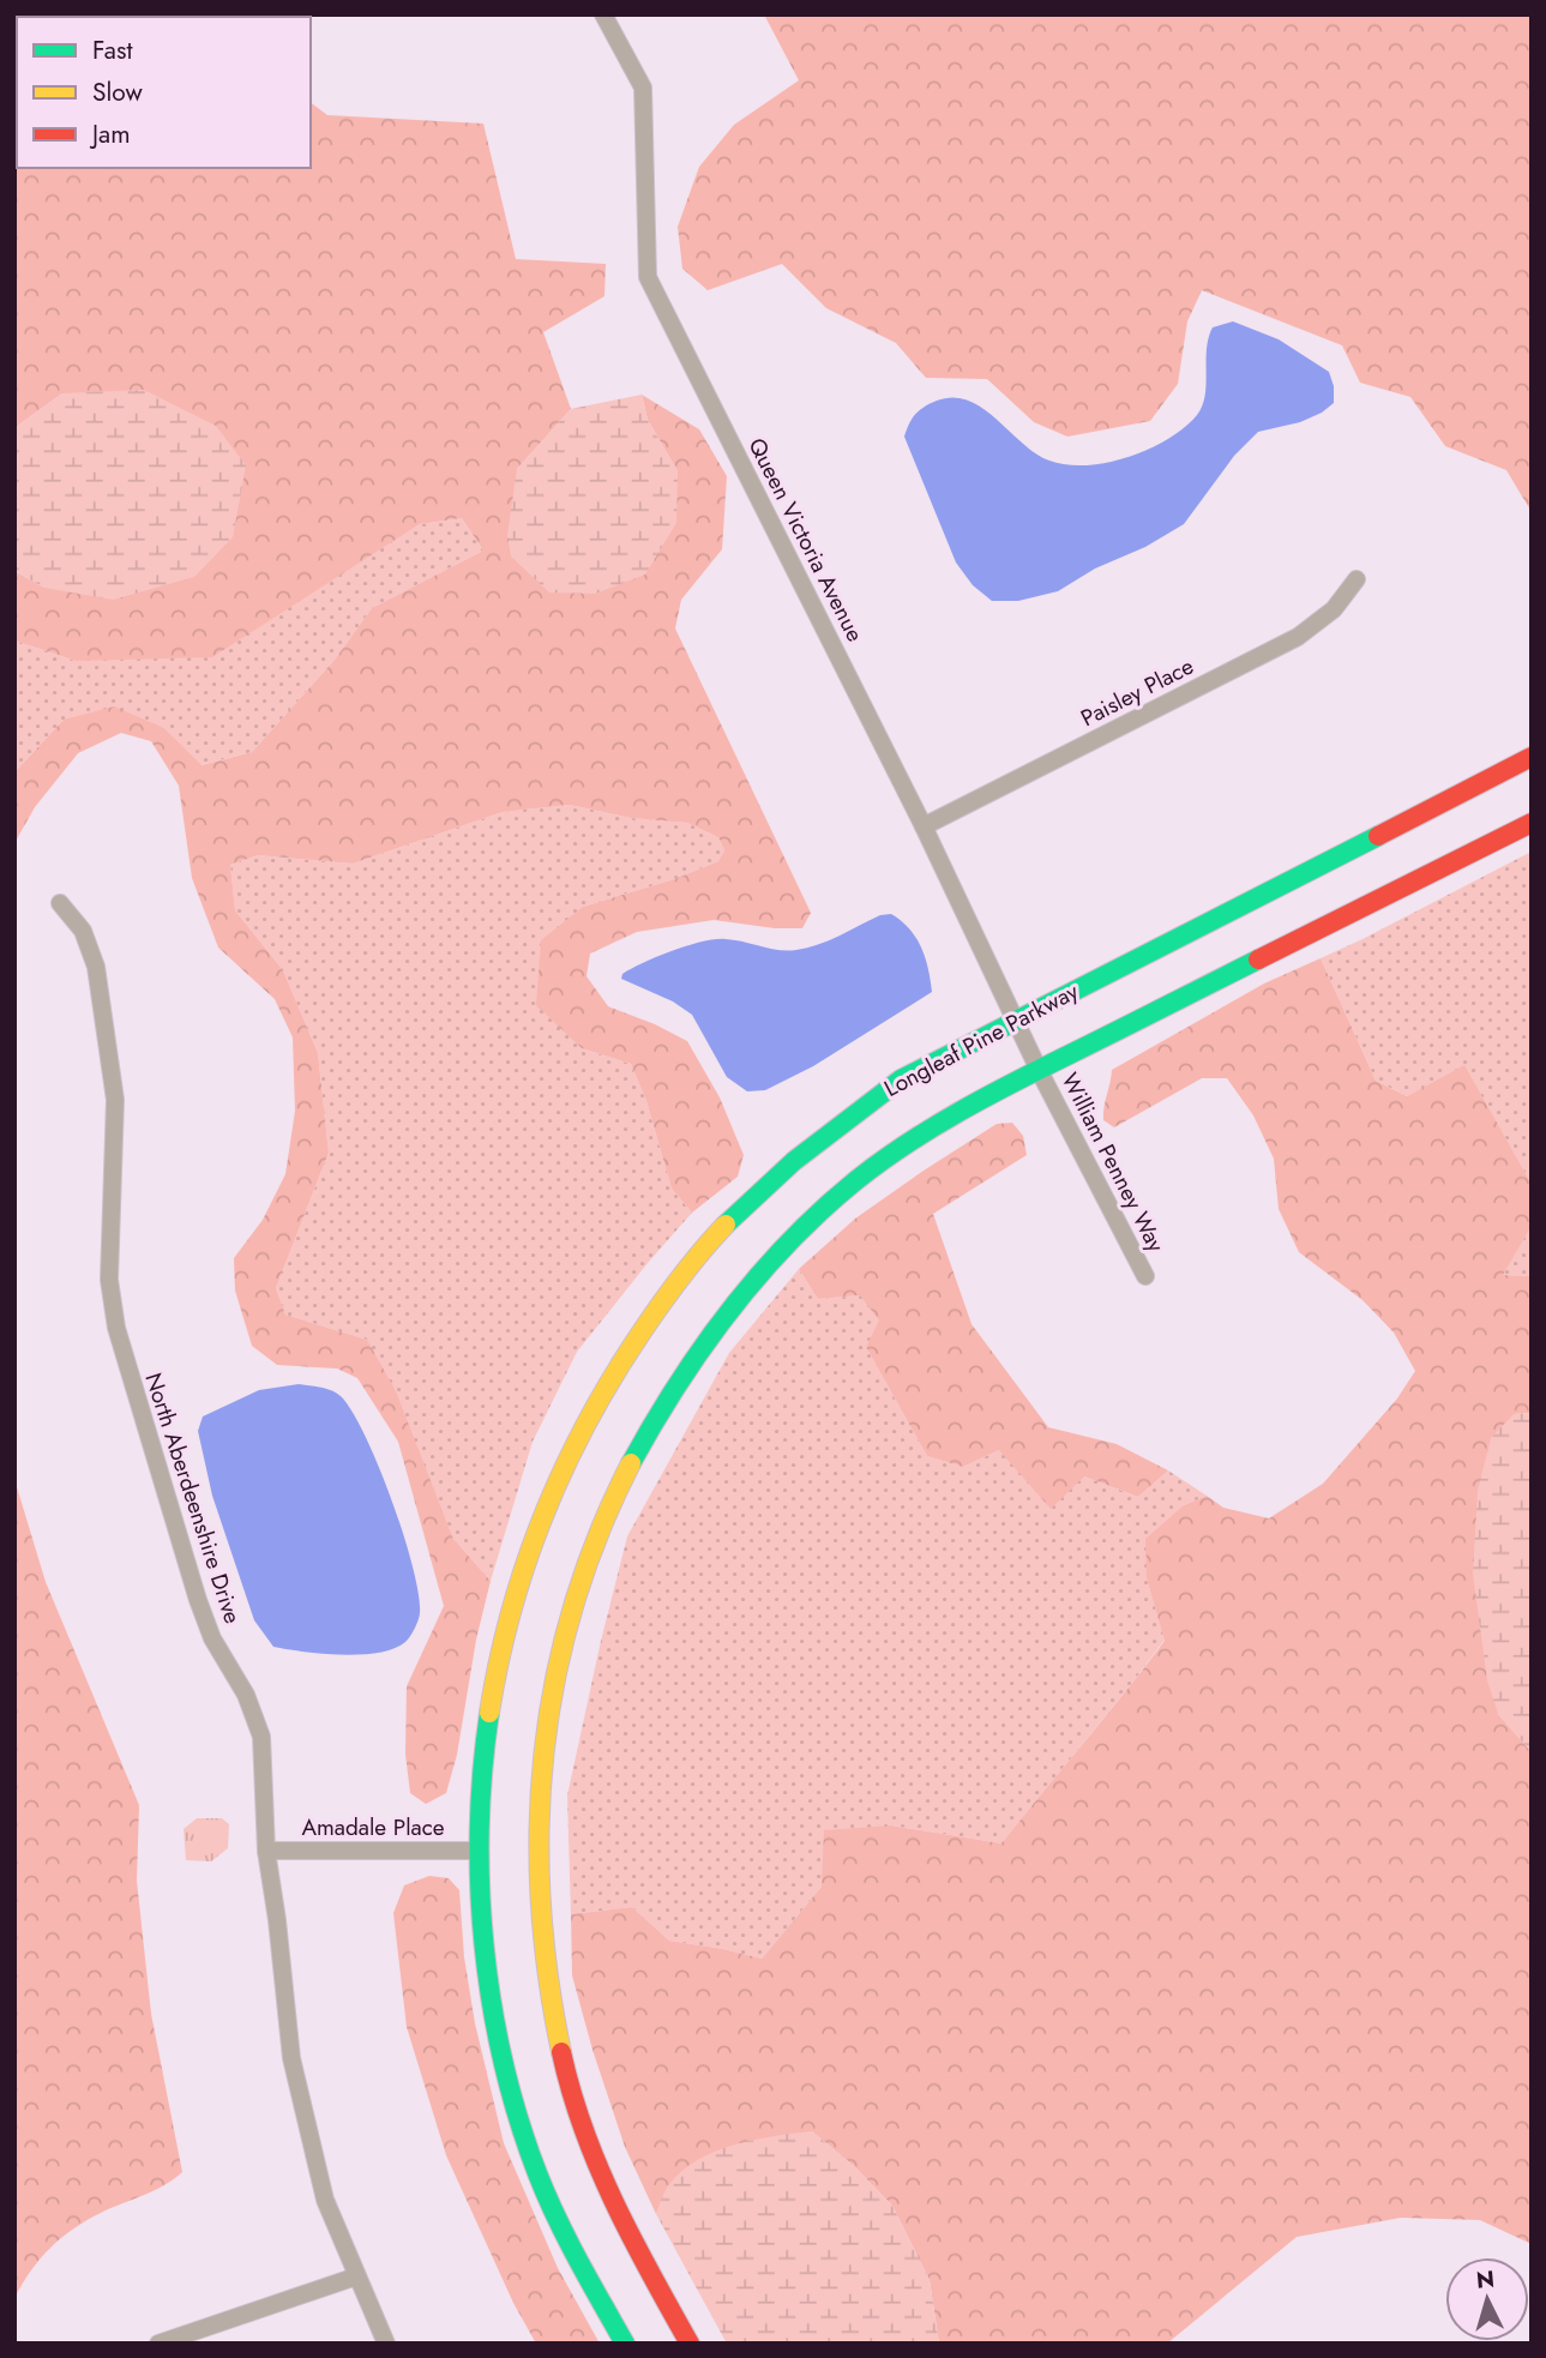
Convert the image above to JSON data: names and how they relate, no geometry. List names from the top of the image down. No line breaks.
{"streets":{"main road":["Longleaf Pine Parkway"],"street":["Queen Victoria Avenue","Paisley Place","William Penney Way","North Aberdeenshire Drive","Amadale Place"]},"crossings":[["Queen Victoria Avenue","Paisley Place"],["Queen Victoria Avenue","Longleaf Pine Parkway"],["Queen Victoria Avenue","William Penney Way"],["Longleaf Pine Parkway","Amadale Place"],["North Aberdeenshire Drive","Amadale Place"]],"legend":["Fast","Slow","Jam"],"north":"top"}
